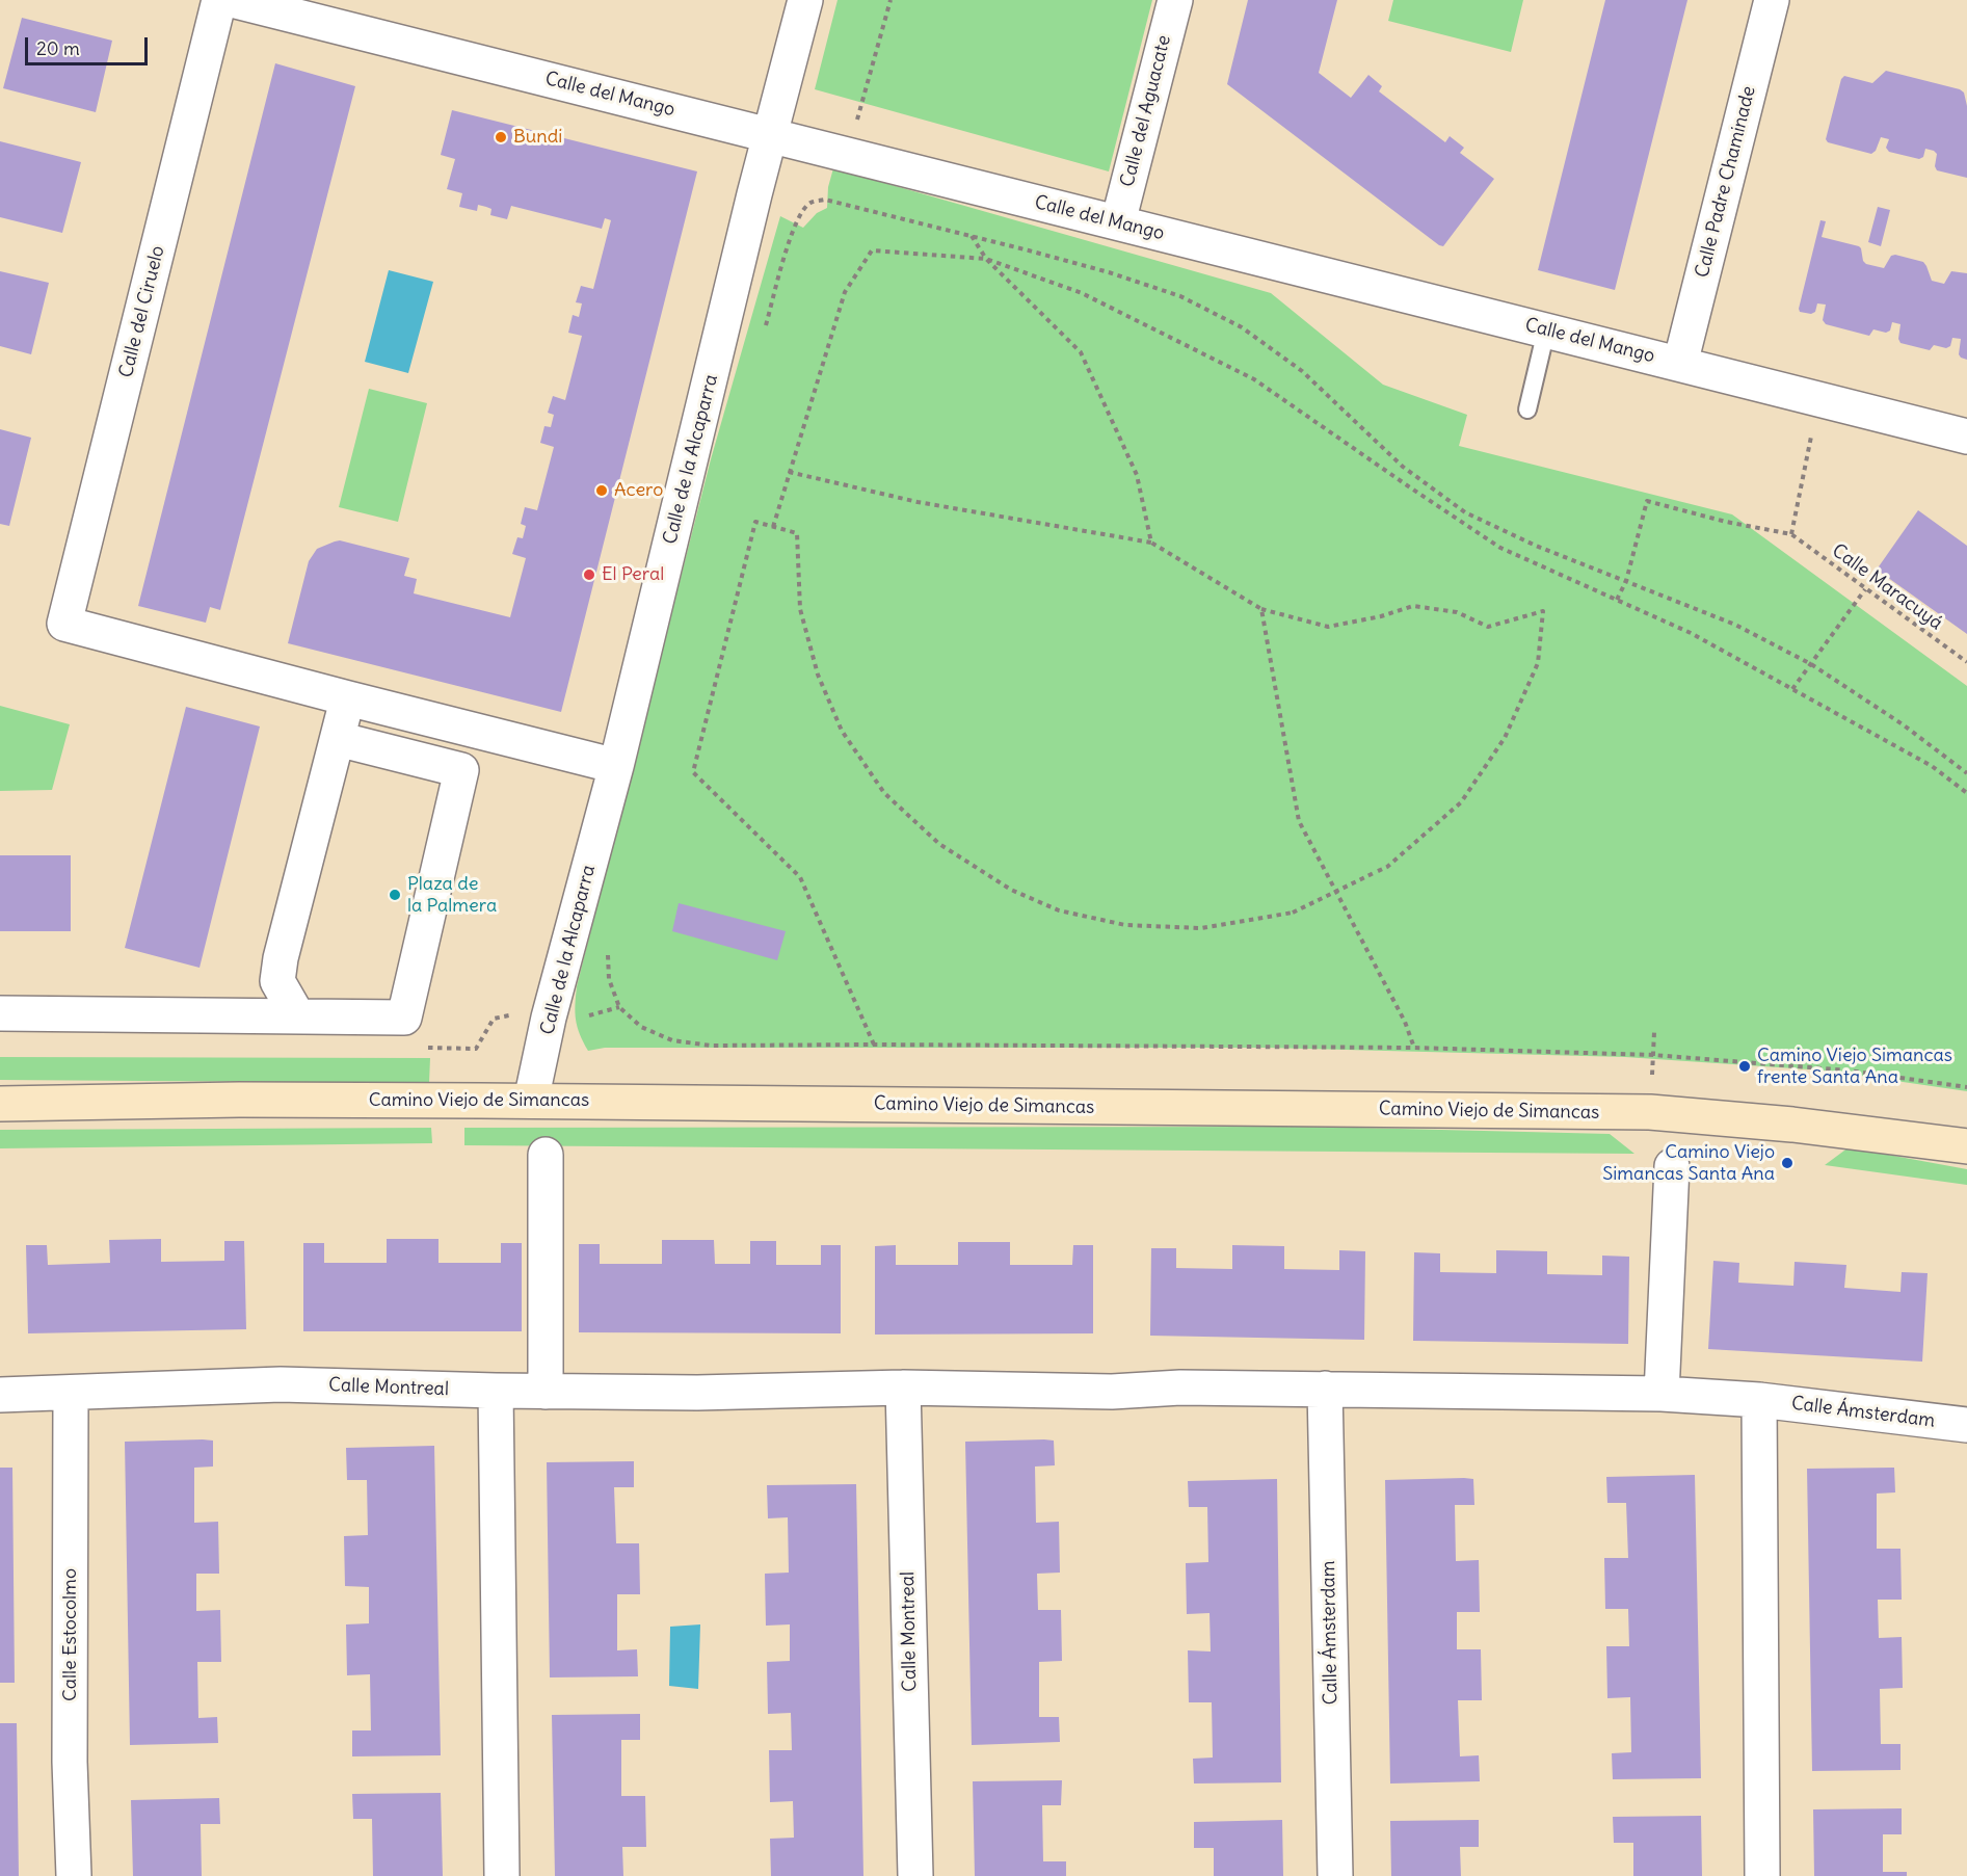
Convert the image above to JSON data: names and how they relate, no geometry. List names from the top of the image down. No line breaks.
{"streets":{"main road":["Camino Viejo de Simancas"],"street":["Calle del Mango","Calle del Aguacate","Calle Padre Chaminade","Calle del Ciruelo","Calle de la Alcaparra","Calle Montreal","Calle Ámsterdam","Calle Estocolmo"],"path":["Calle Maracuyá"]},"crossings":[["Calle del Mango","Calle del Aguacate"],["Calle del Mango","Calle Padre Chaminade"],["Calle del Mango","Calle de la Alcaparra"],["Calle de la Alcaparra","Camino Viejo de Simancas"],["Calle Montreal","Calle Ámsterdam"],["Calle Montreal","Calle Estocolmo"]],"places":["Bundi","Acero","El Peral","Plaza de la Palmera","Camino Viejo Simancas frente Santa Ana","Camino Viejo Simancas Santa Ana"],"scale_bar":"20 m"}
